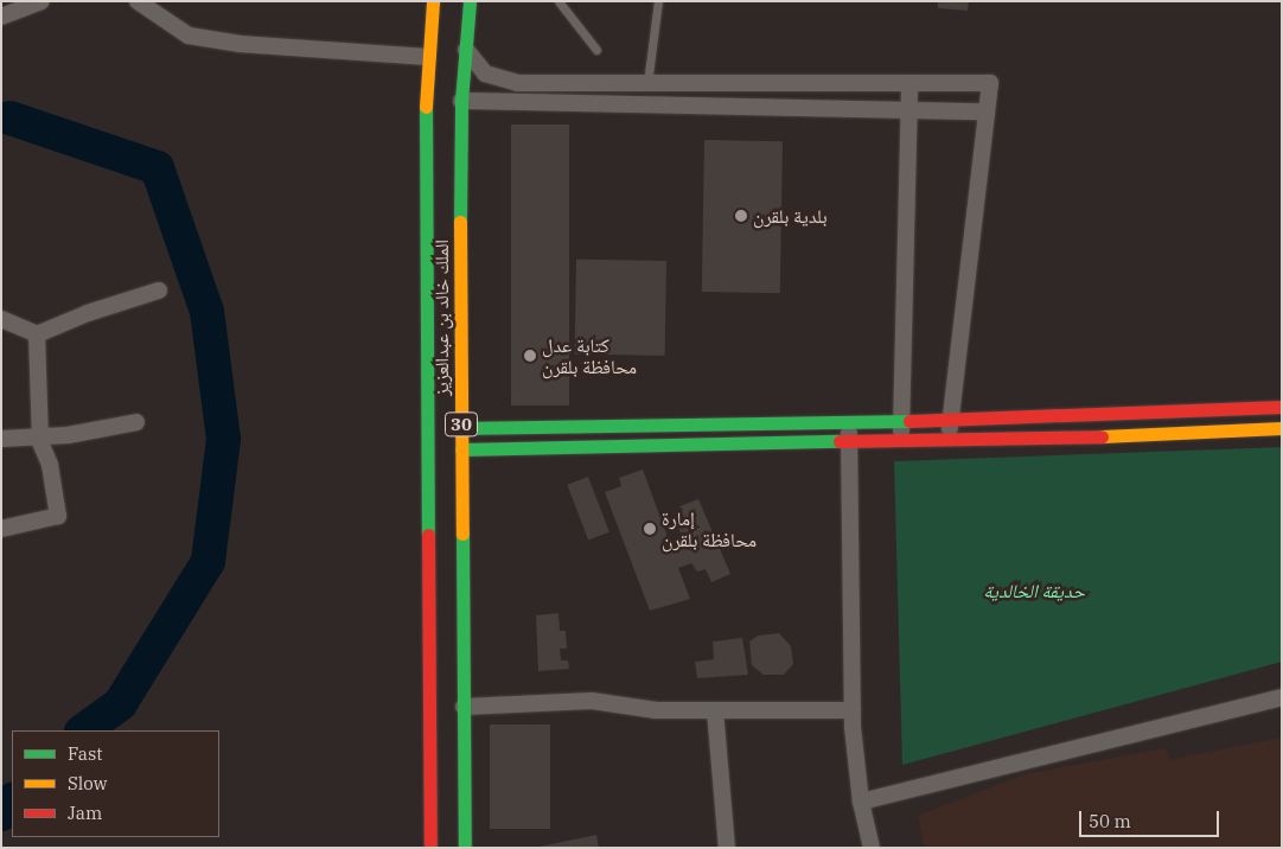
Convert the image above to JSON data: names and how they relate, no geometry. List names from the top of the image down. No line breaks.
{"streets":{"main road":["الملك خالد بن عبدالعزيز","30"]},"parks":["حديقة الخالدية"],"places":["بلدية بلقرن","كتابة عدل محافظة بلقرن","إمارة محافظة بلقرن"],"legend":["Fast","Slow","Jam"],"scale_bar":"50 m"}
